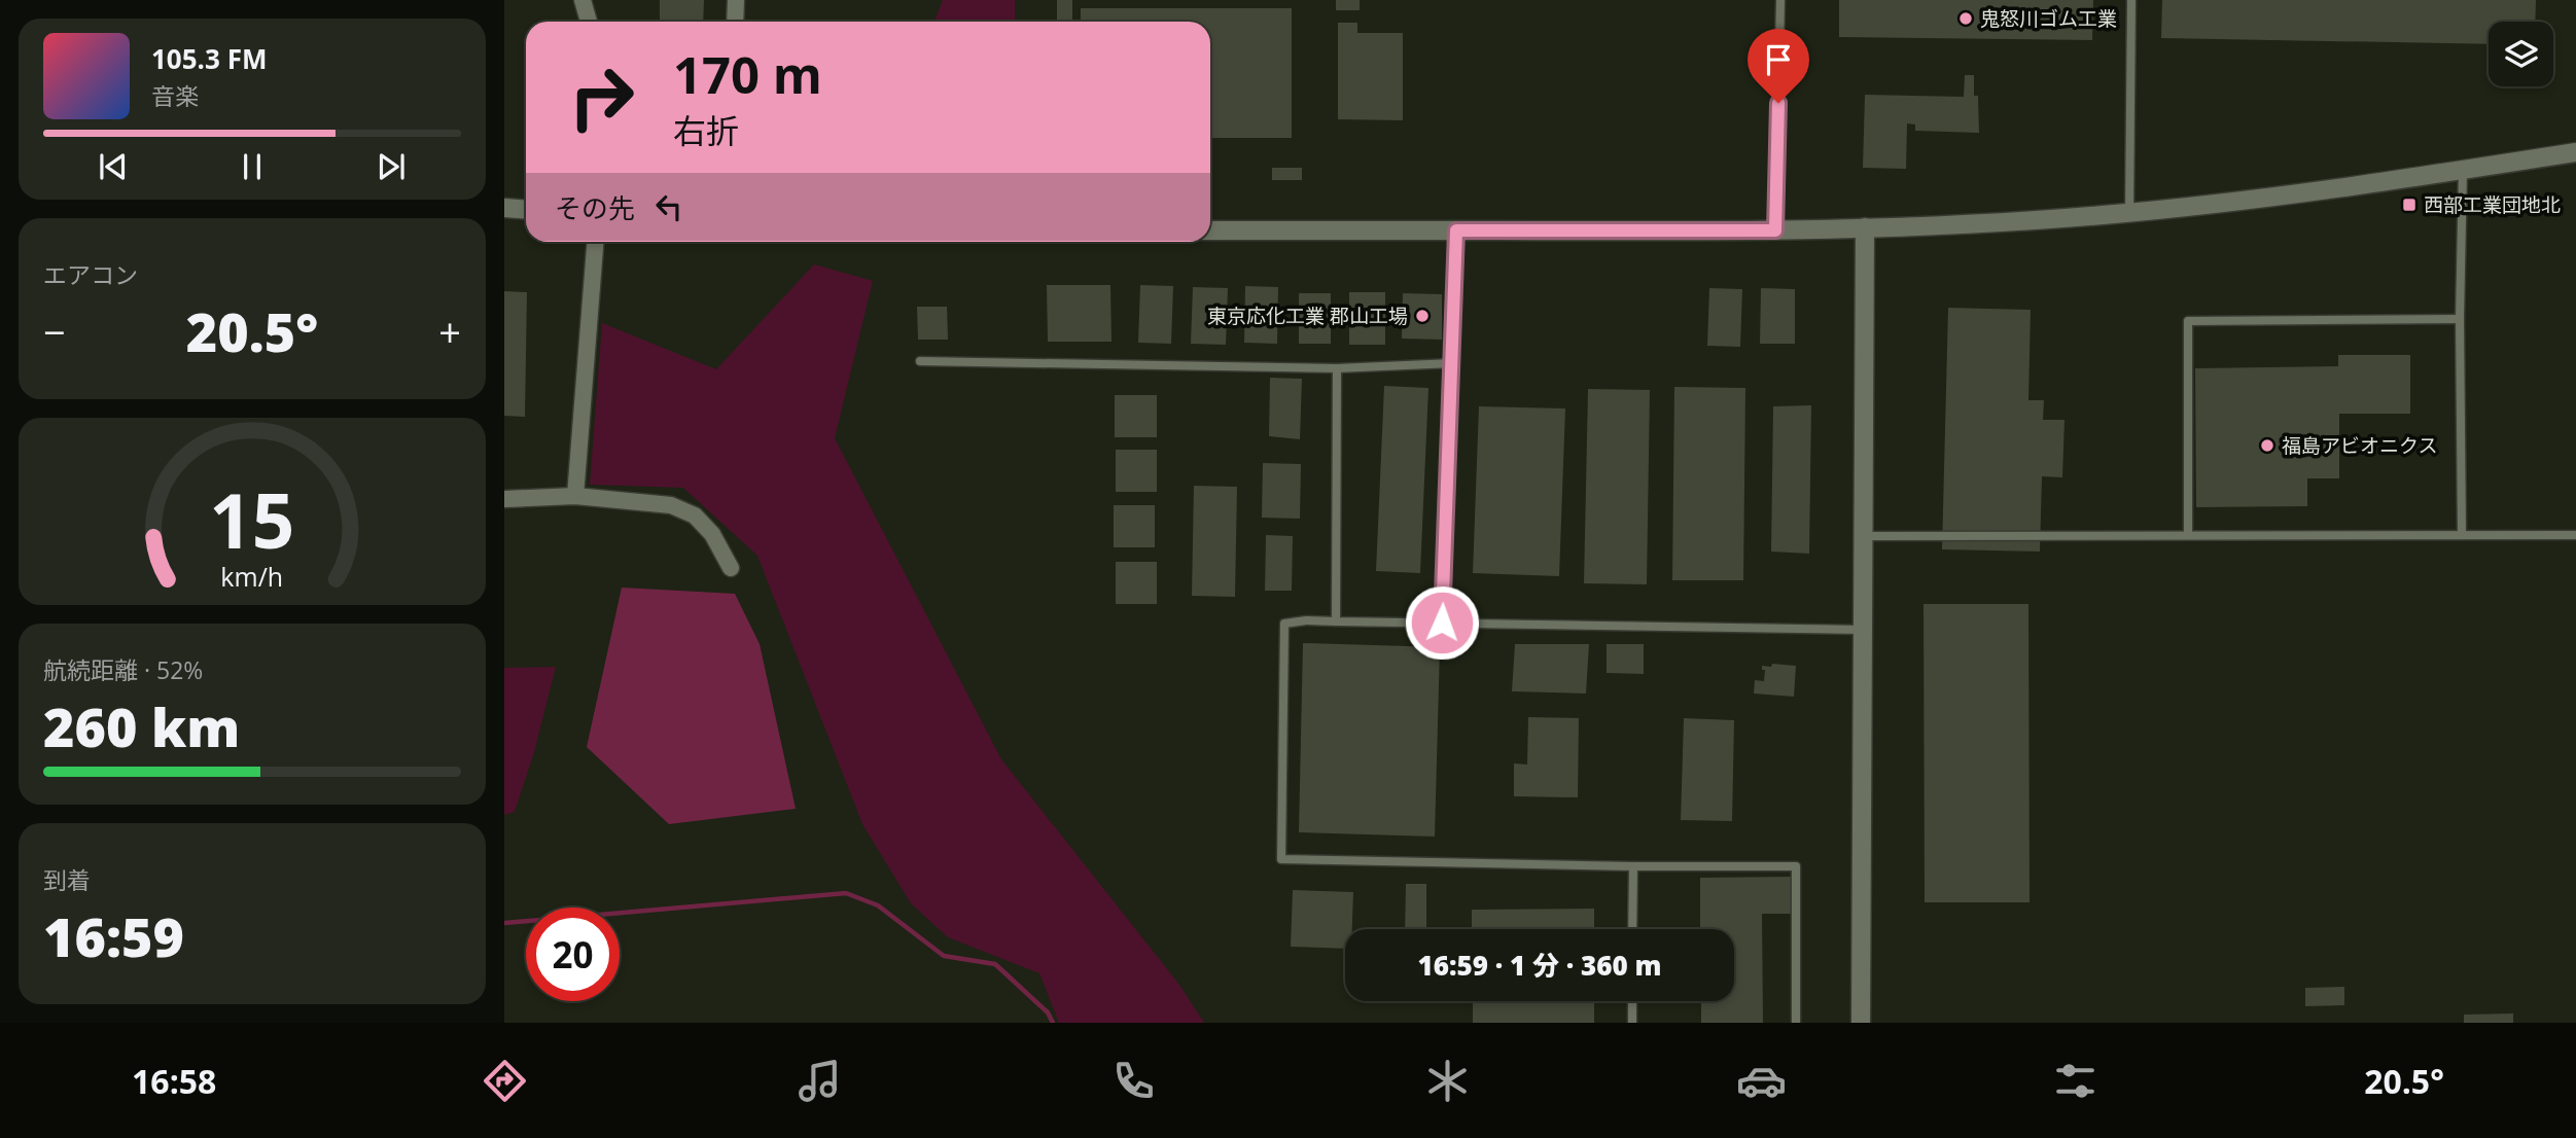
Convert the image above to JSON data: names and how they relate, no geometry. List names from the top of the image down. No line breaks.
{"places":{"other":["鬼怒川ゴム工業","東京応化工業 郡山工場","福島アビオニクス"],"transit":["西部工業団地北"]},"page":{"turn":["170 m","右折"],"song":["105.3 FM","音楽"],"then":"その先","tile":["エアコン",["航続距離 · 52%","260 km"],["到着","16:59"]],"heat":["−","20.5°","+"],"limit":"20","trip":"16:59 · 1 分 · 360 m","tabs":["16:58","20.5°"],"gauge":["15","km/h"]}}
